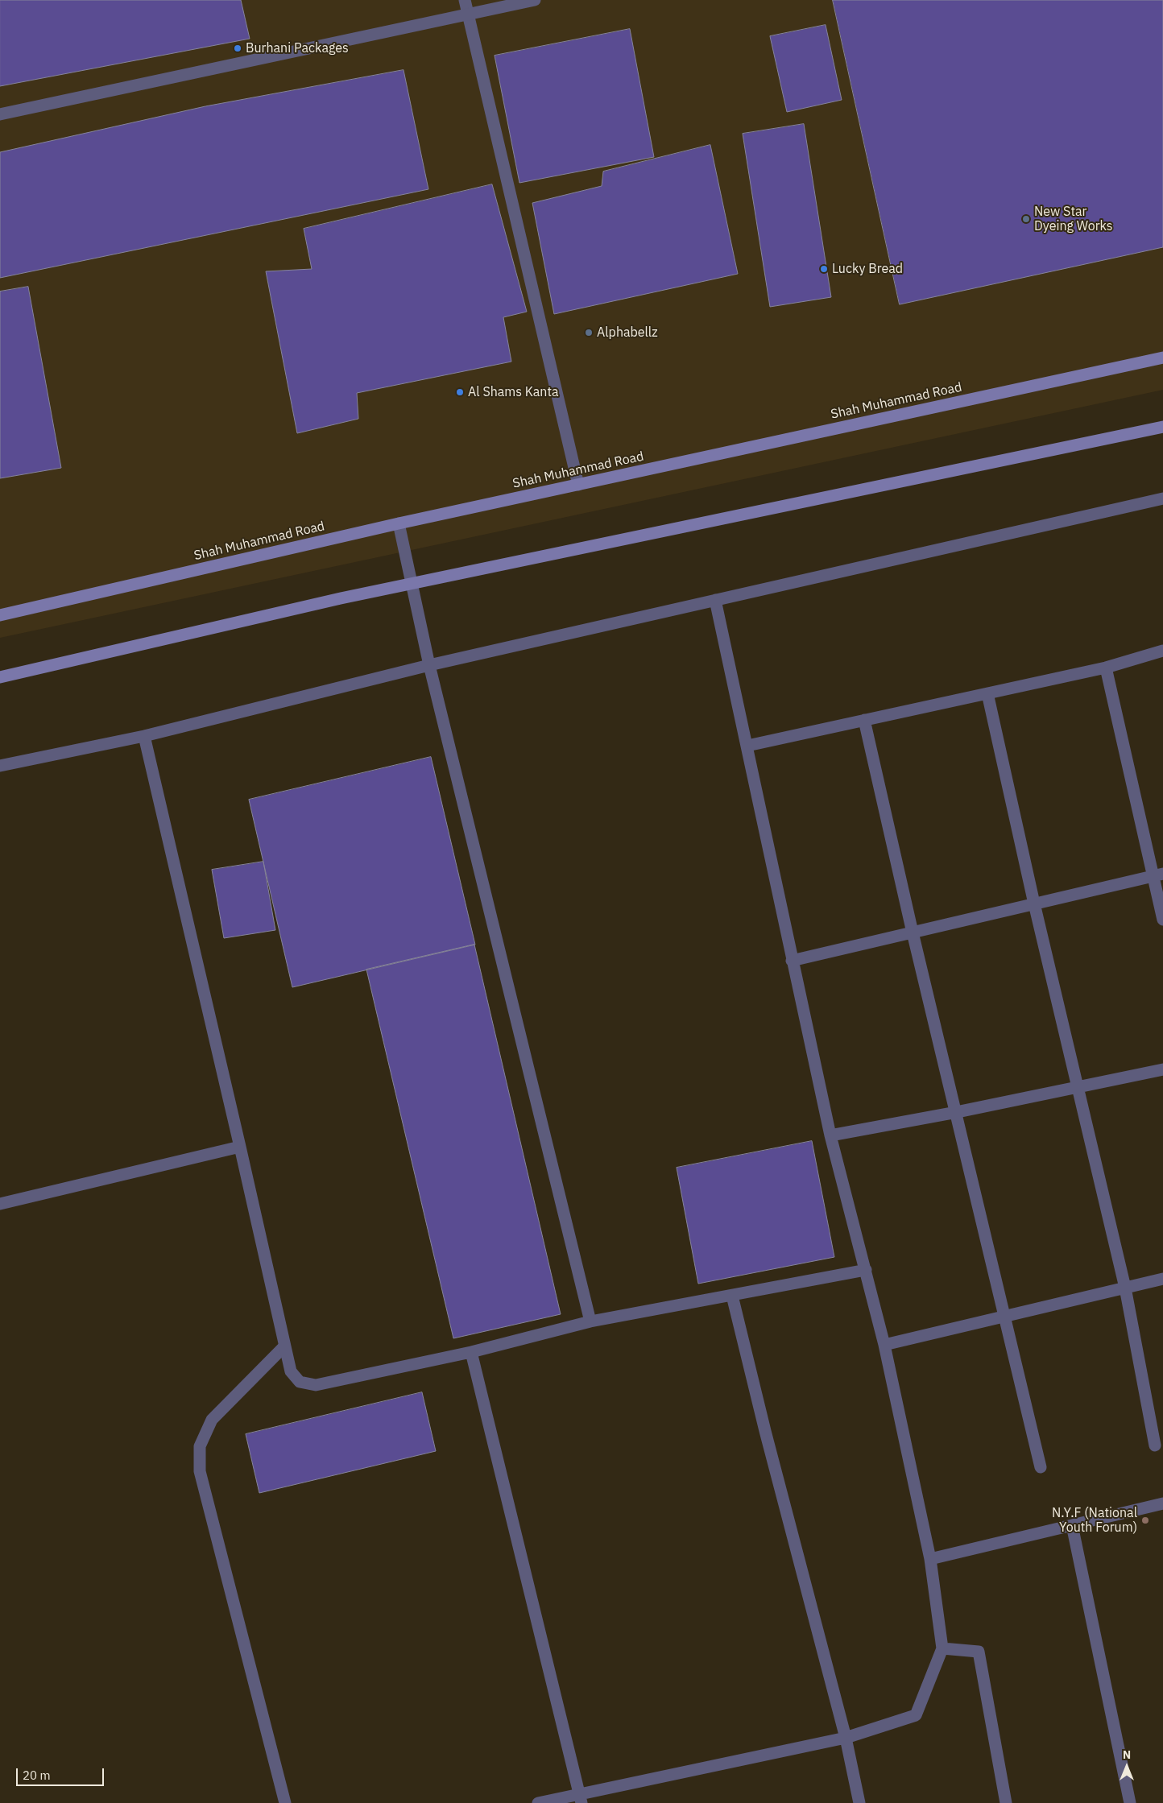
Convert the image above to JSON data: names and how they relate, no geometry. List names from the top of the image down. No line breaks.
{"streets":{"street":["Shah Muhammad Road"]},"places":["Burhani Packages","New Star Dyeing Works","Lucky Bread","Alphabellz","Al Shams Kanta","N.Y.F (National Youth Forum)"],"scale_bar":"20 m","north":"top"}
